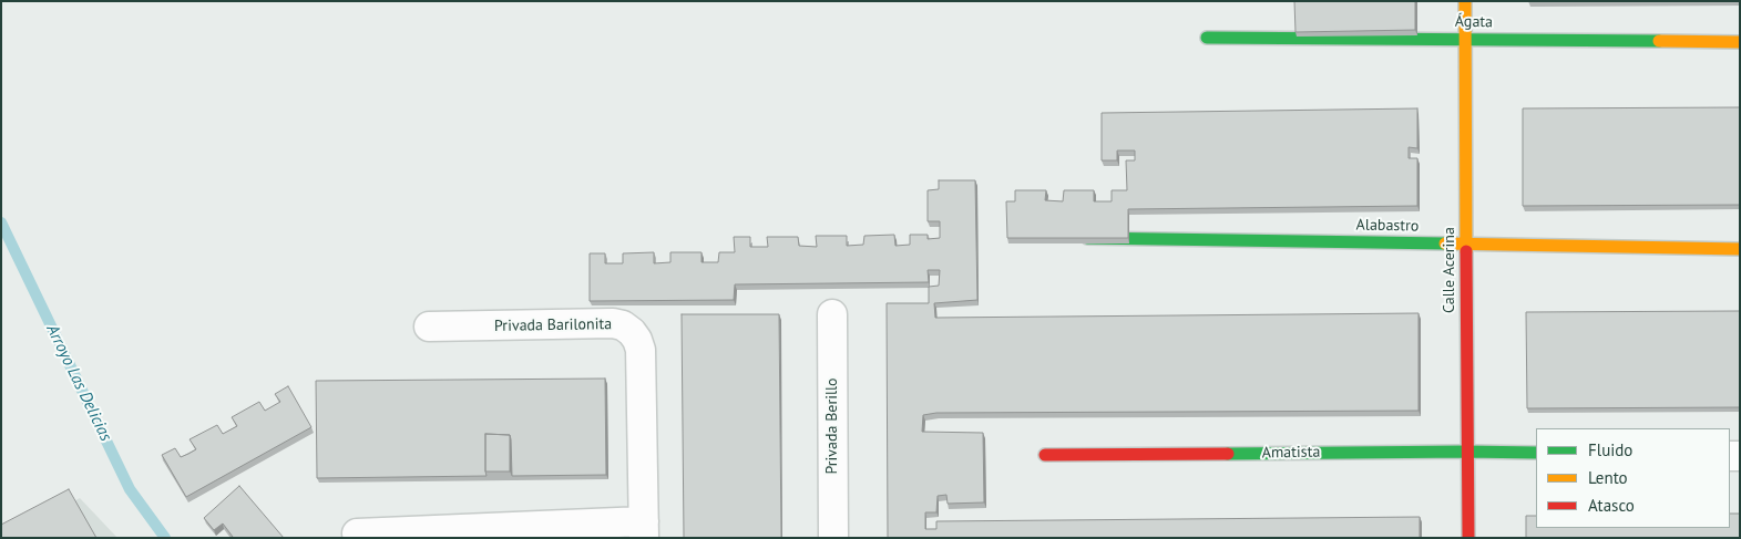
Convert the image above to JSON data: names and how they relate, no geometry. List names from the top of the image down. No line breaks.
{"streets":{"street":["Ágata","Alabastro","Calle Acerina","Privada Barilonita","Privada Berillo","Amatista"]},"crossings":[["Ágata","Calle Acerina"],["Alabastro","Calle Acerina"],["Calle Acerina","Amatista"]],"water":["Arroyo Las Delicias"],"legend":["Fluido","Lento","Atasco"]}
